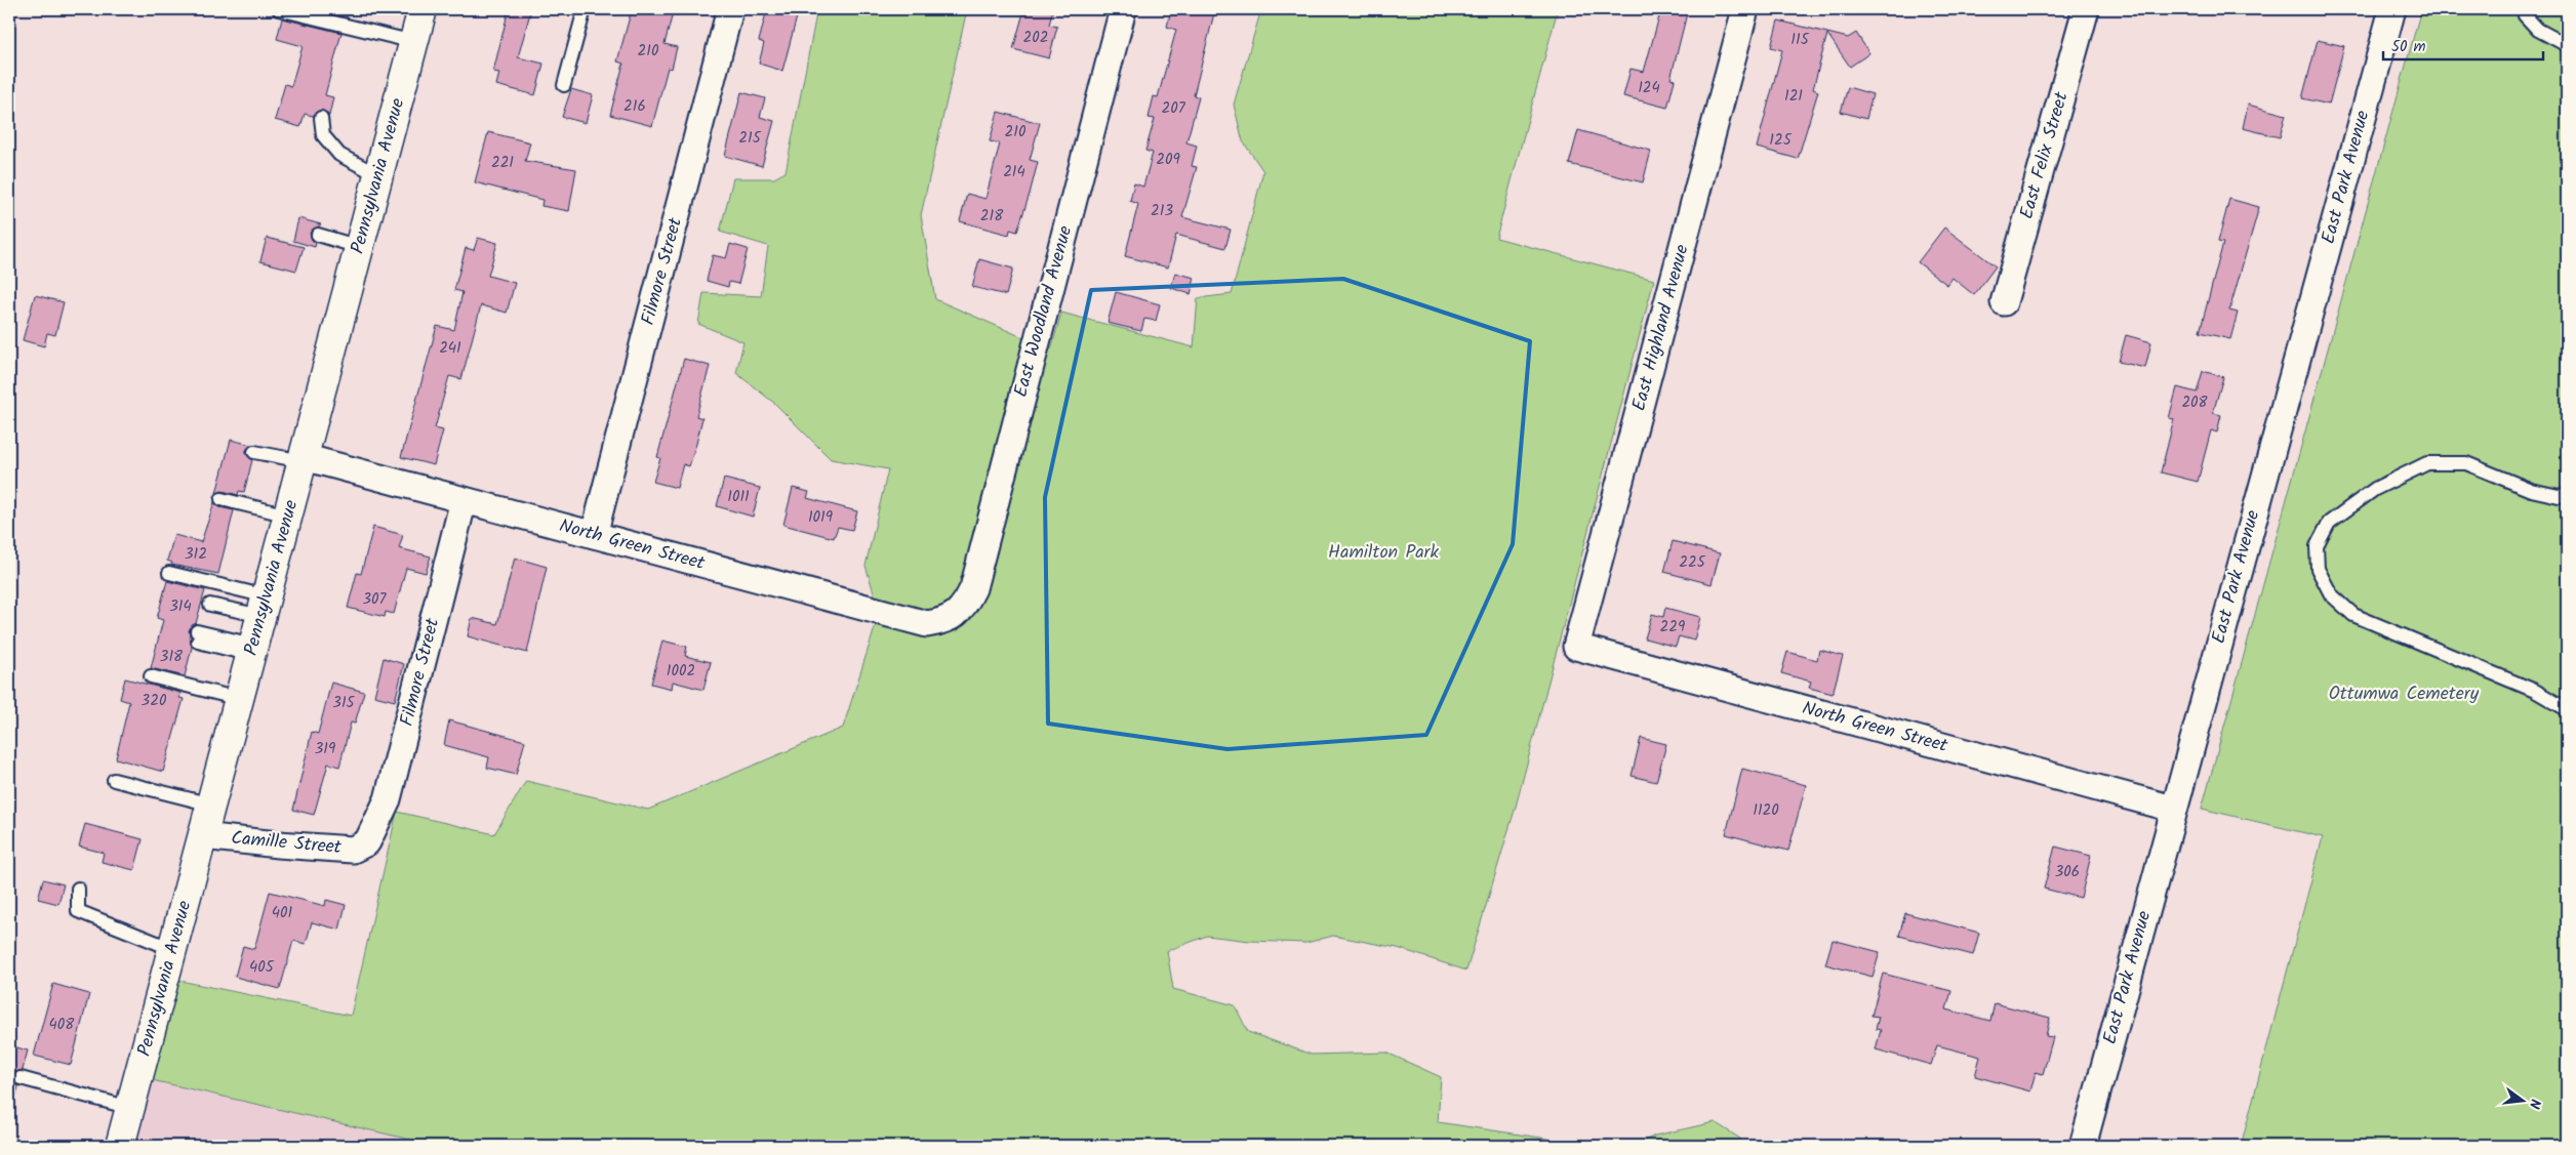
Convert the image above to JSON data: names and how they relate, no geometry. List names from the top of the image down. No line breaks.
{"streets":{"main road":["Pennsylvania Avenue"],"street":["East Felix Street","East Park Avenue","Filmore Street","East Woodland Avenue","East Highland Avenue","North Green Street","Camille Street"]},"crossings":[["Pennsylvania Avenue","North Green Street"],["Pennsylvania Avenue","Camille Street"],["East Park Avenue","North Green Street"],["Filmore Street","North Green Street"],["Filmore Street","Camille Street"],["East Woodland Avenue","North Green Street"],["East Highland Avenue","North Green Street"]],"parks":["Hamilton Park","Ottumwa Cemetery"],"house_numbers":["202","115","210","124","121","216","207","210","215","125","209","221","214","213","218","241","208","1011","1019","312","225","307","314","229","318","1002","320","315","319","1120","306","401","405","408"],"scale_bar":"50 m","north":"right"}
